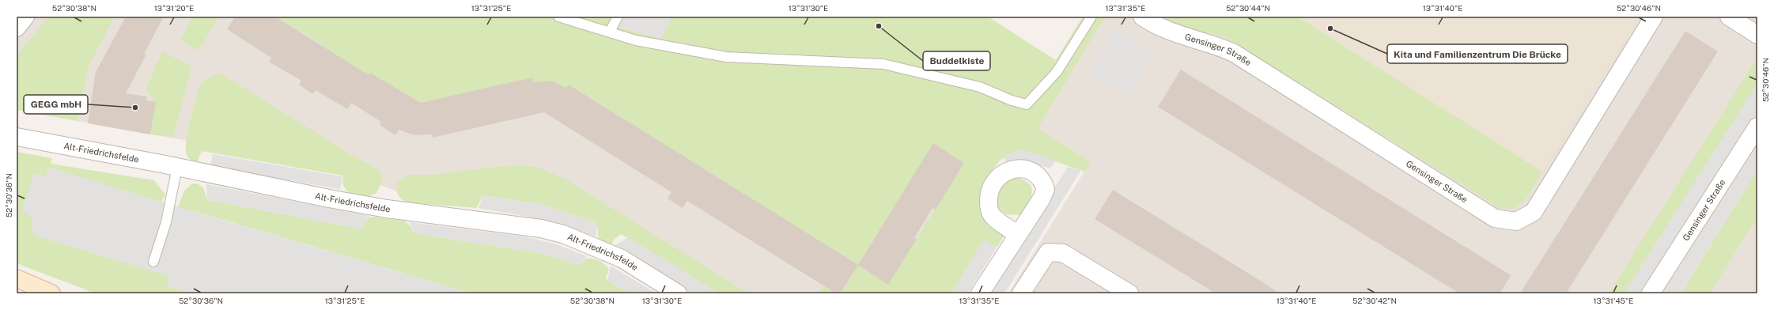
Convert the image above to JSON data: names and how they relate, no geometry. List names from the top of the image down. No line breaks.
{"streets":{"street":["Gensinger Straße","Alt-Friedrichsfelde"]},"places":["Buddelkiste","Kita und Familienzentrum Die Brücke","GEGG mbH"],"coordinates":["52°30'38\"N","13°31'20\"E","13°31'25\"E","13°31'30\"E","13°31'35\"E","52°30'44\"N","13°31'40\"E","52°30'46\"N","52°30'36\"N","52°30'42\"N","13°31'45\"E"]}
